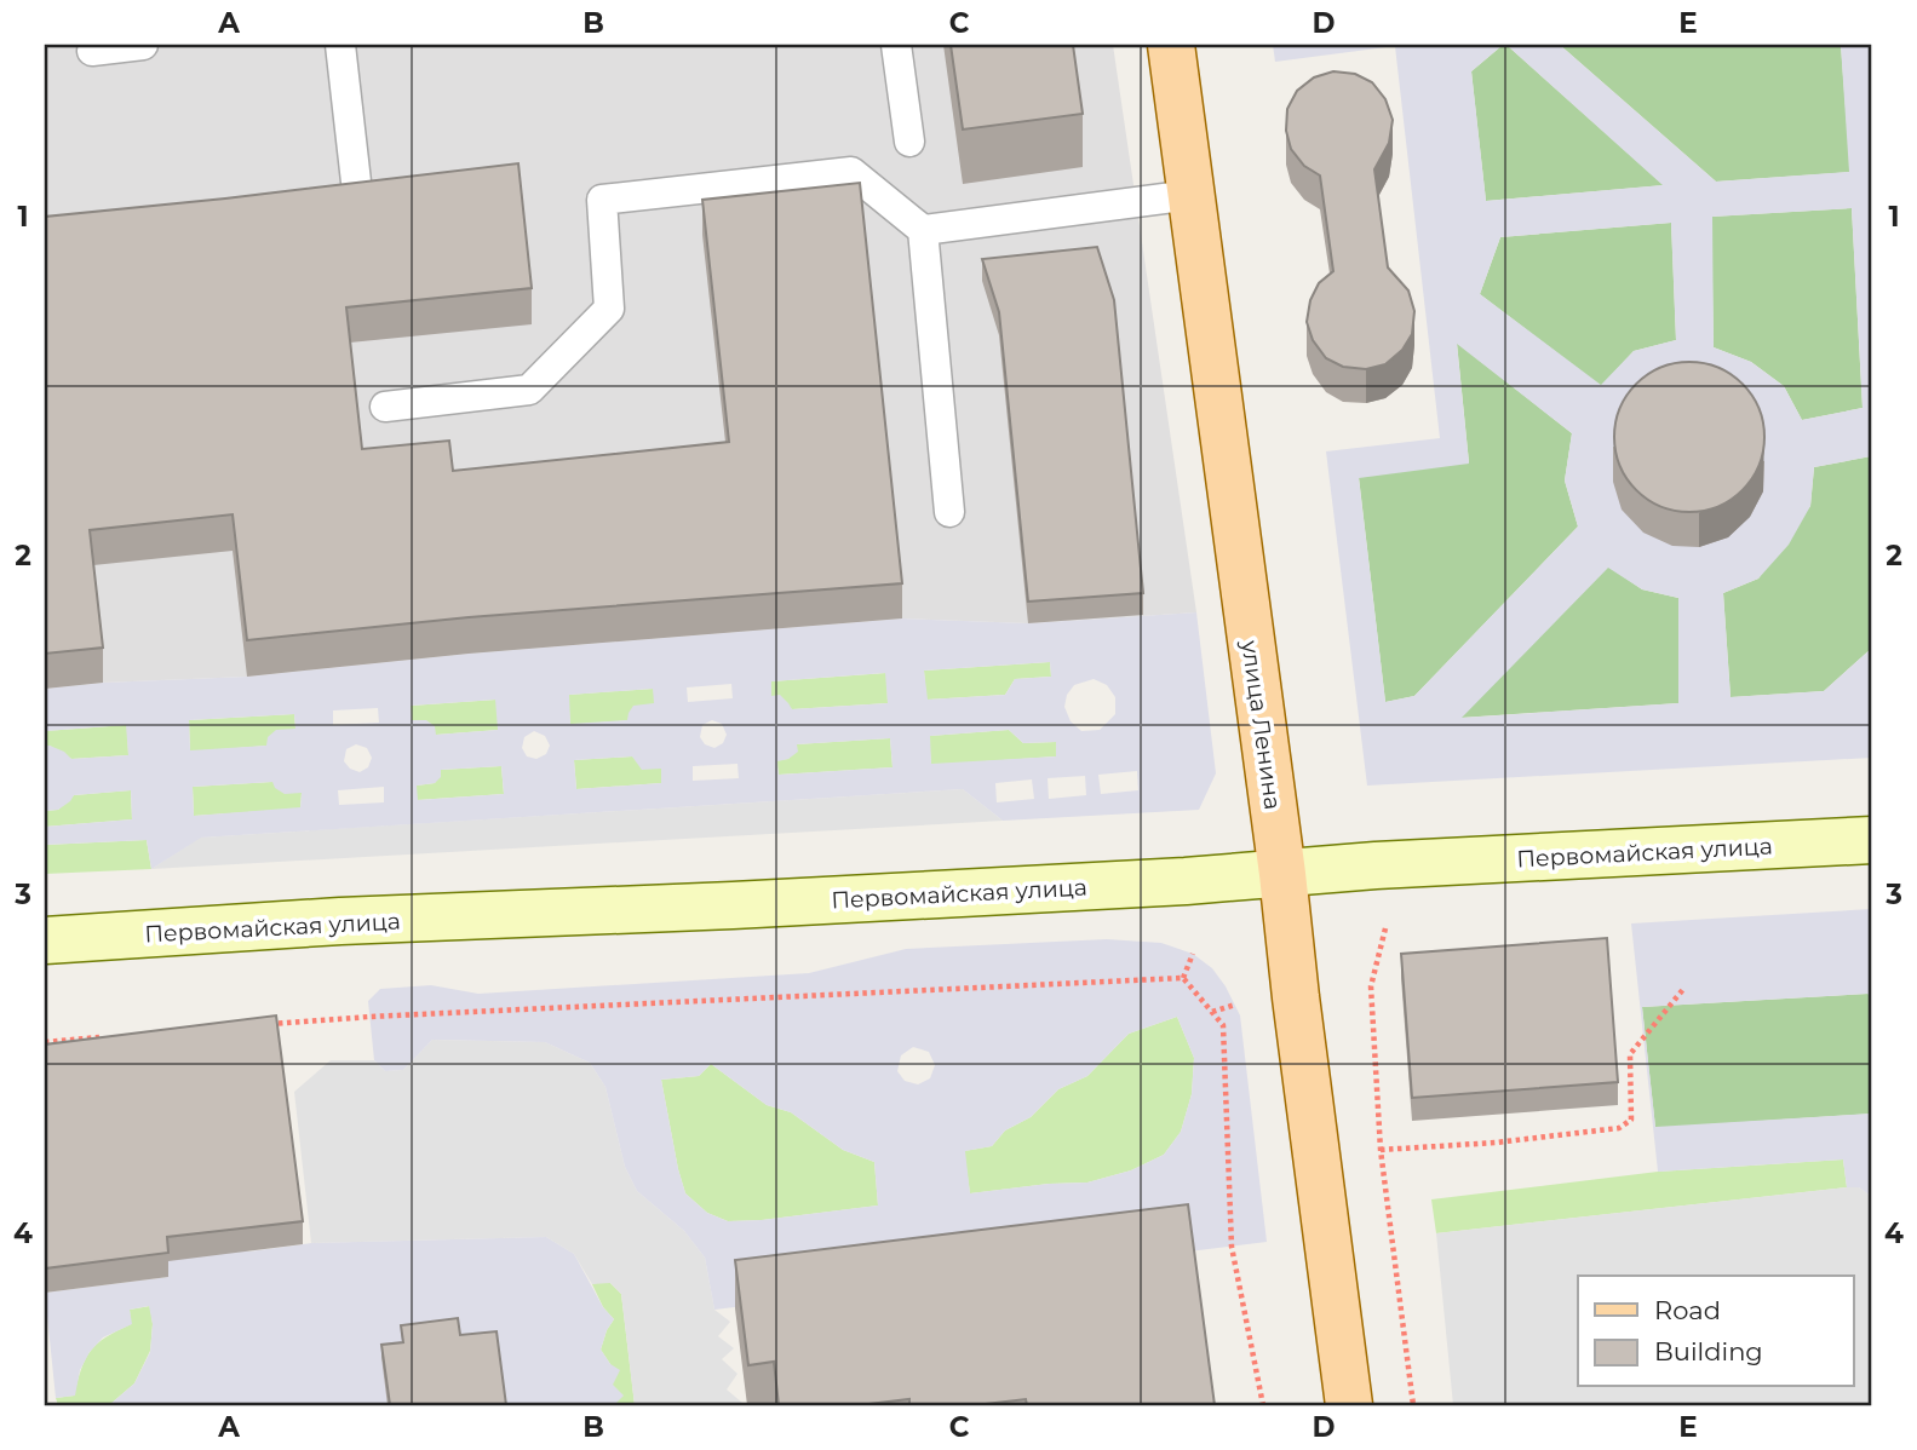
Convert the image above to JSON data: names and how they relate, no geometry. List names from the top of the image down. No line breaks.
{"streets":{"main road":["улица Ленина"],"street":["Первомайская улица"]},"crossings":[["улица Ленина","Первомайская улица"]],"legend":["Road","Building"],"grid":{"columns":["A","B","C","D","E"],"rows":["1","2","3","4"]}}
